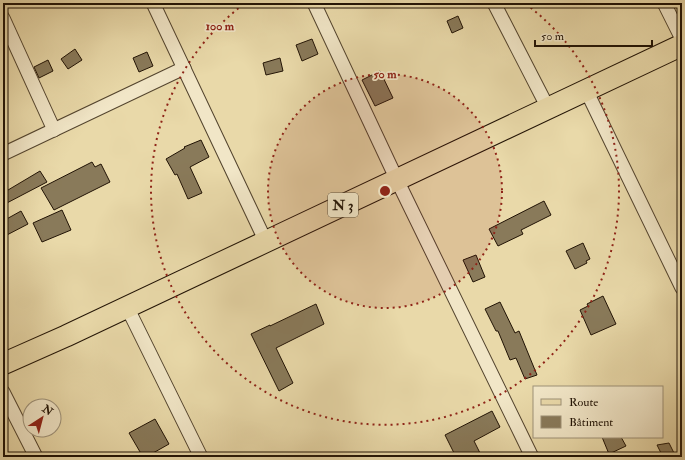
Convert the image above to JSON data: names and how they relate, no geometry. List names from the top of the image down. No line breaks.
{"streets":{"main road":["N 3"]},"legend":["Route","Bâtiment"],"scale_bar":"50 m","north":"top right","rings":["100 m","50 m"]}
